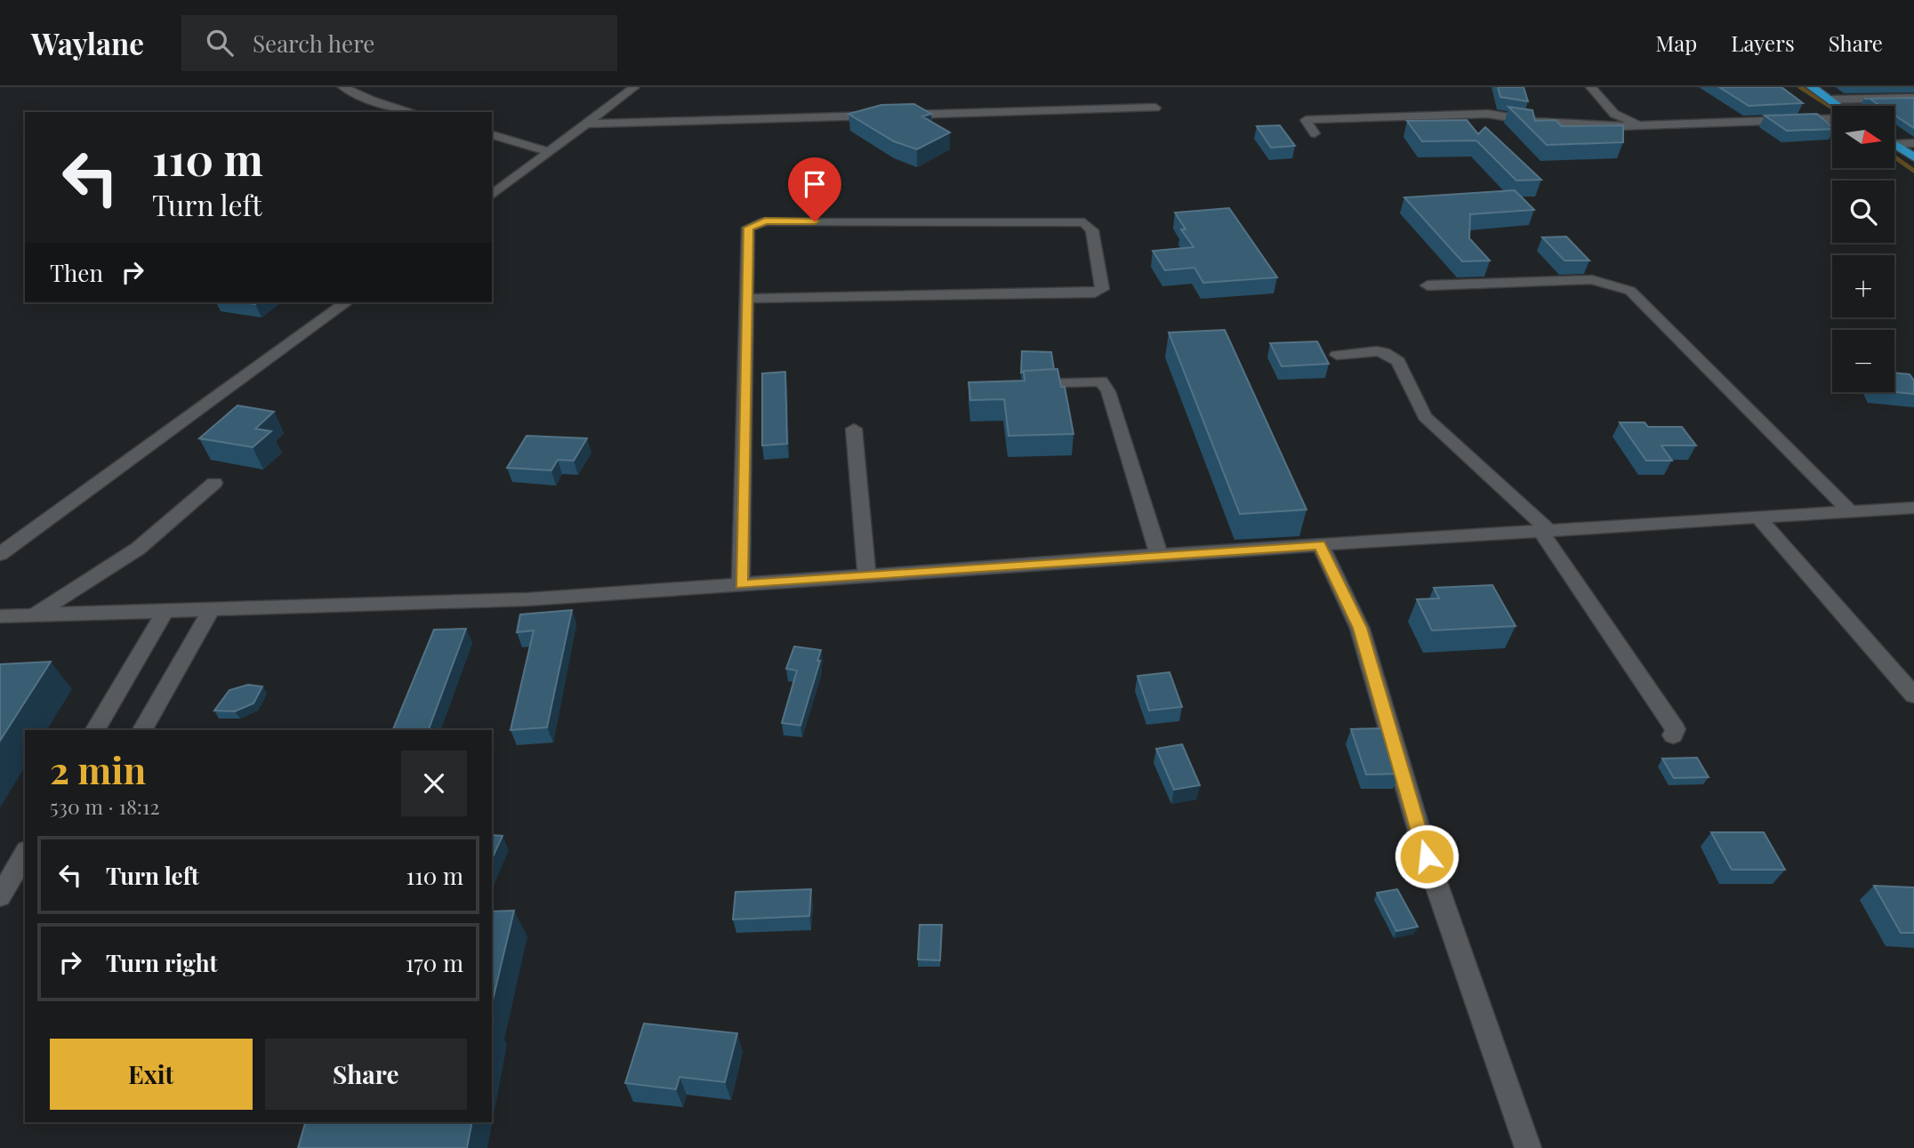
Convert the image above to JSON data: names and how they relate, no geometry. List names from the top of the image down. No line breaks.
{"north":"right","page":{"header":"Waylane","search":"Search here","nav":["Map","Layers","Share"],"map_buttons":["+","−"],"turn":["110 m","Turn left"],"then":"Then","heading":["2 min","530 m · 18:12"],"list":[{"name":"Turn left","value":"110 m"},{"name":"Turn right","value":"170 m"}],"buttons":["Exit","Share"]}}
